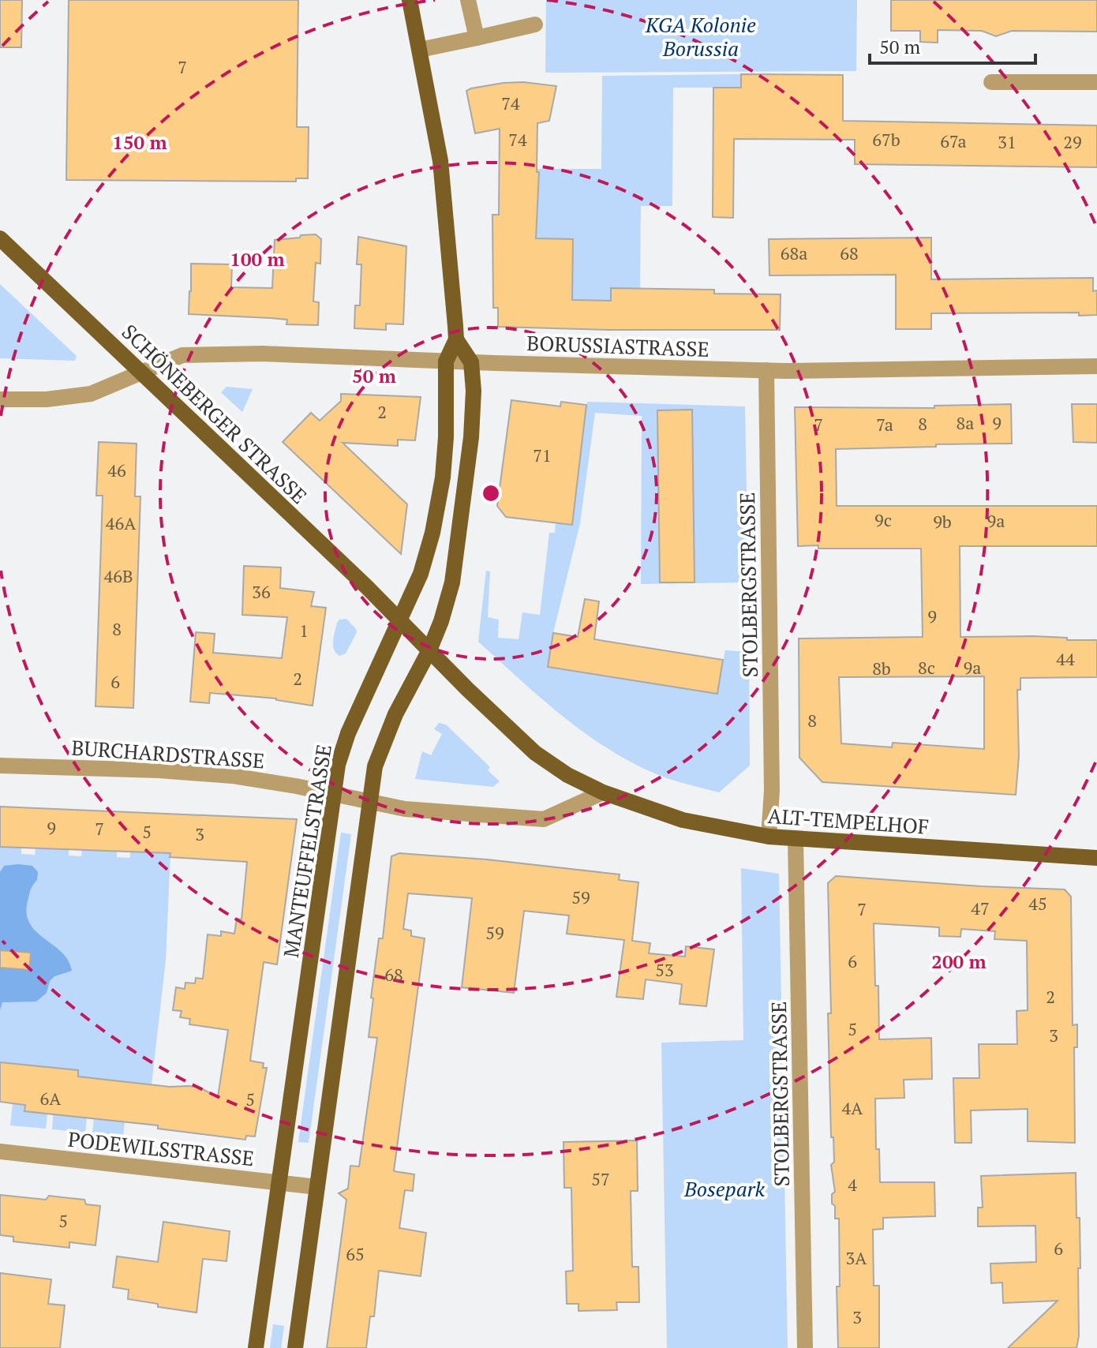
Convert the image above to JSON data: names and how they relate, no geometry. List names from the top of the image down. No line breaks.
{"streets":{"main road":["SCHÖNEBERGER STRASSE","ALT-TEMPELHOF","MANTEUFFELSTRASSE"],"street":["BORUSSIASTRASSE","STOLBERGSTRASSE","BURCHARDSTRASSE","PODEWILSSTRASSE"]},"crossings":[["BORUSSIASTRASSE","SCHÖNEBERGER STRASSE"],["BORUSSIASTRASSE","STOLBERGSTRASSE"],["BORUSSIASTRASSE","MANTEUFFELSTRASSE"],["SCHÖNEBERGER STRASSE","ALT-TEMPELHOF"],["SCHÖNEBERGER STRASSE","MANTEUFFELSTRASSE"],["STOLBERGSTRASSE","ALT-TEMPELHOF"],["BURCHARDSTRASSE","MANTEUFFELSTRASSE"],["ALT-TEMPELHOF","MANTEUFFELSTRASSE"],["MANTEUFFELSTRASSE","PODEWILSSTRASSE"]],"parks":["KGA Kolonie Borussia","Bosepark"],"house_numbers":["7","74","74","67b","67a","31","29","68a","68","2","8a","9","8","7","7a","71","46","9c","9a","9b","46A","46B","36","9","8","1","44","8c","9a","8b","2","6","8","9","7","5","3","59","45","47","7","59","6","53","68","2","5","3","6A","5","4A","57","4","5","6","65","3A","3"],"scale_bar":"50 m","rings":["150 m","100 m","50 m","200 m"]}
